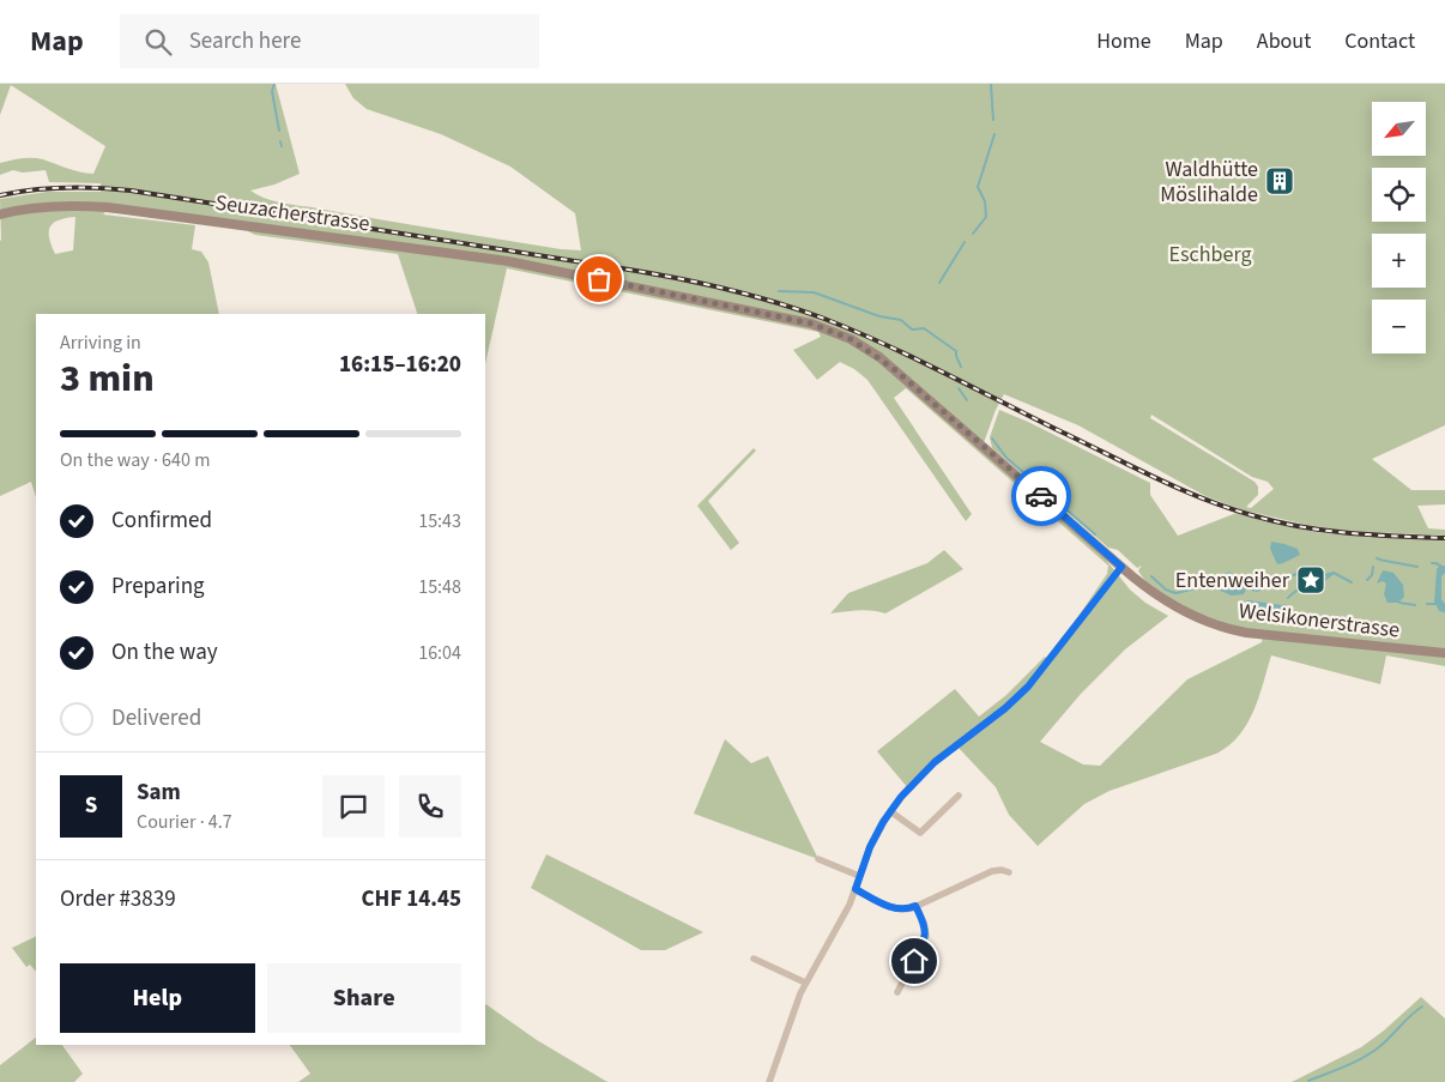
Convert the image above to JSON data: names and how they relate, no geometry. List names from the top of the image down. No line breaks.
{"streets":{"main road":["Seuzacherstrasse","Welsikonerstrasse"]},"crossings":[["Seuzacherstrasse","Welsikonerstrasse"]],"parks":["Eschberg"],"places":{"building":["Waldhütte Möslihalde"],"place":["Entenweiher"]},"north":"bottom left","page":{"header":"Map","search":"Search here","nav":["Home","Map","About","Contact"],"map_buttons":["+","−"],"heading":["3 min","Arriving in","16:15–16:20"],"panel":["Sam","Courier · 4.7","Order #3839","CHF 14.45"],"bar":"On the way · 640 m","list":[["Confirmed","15:43"],["Preparing","15:48"],["On the way","16:04"],"Delivered"],"round":"S","buttons":["Help","Share"]}}
